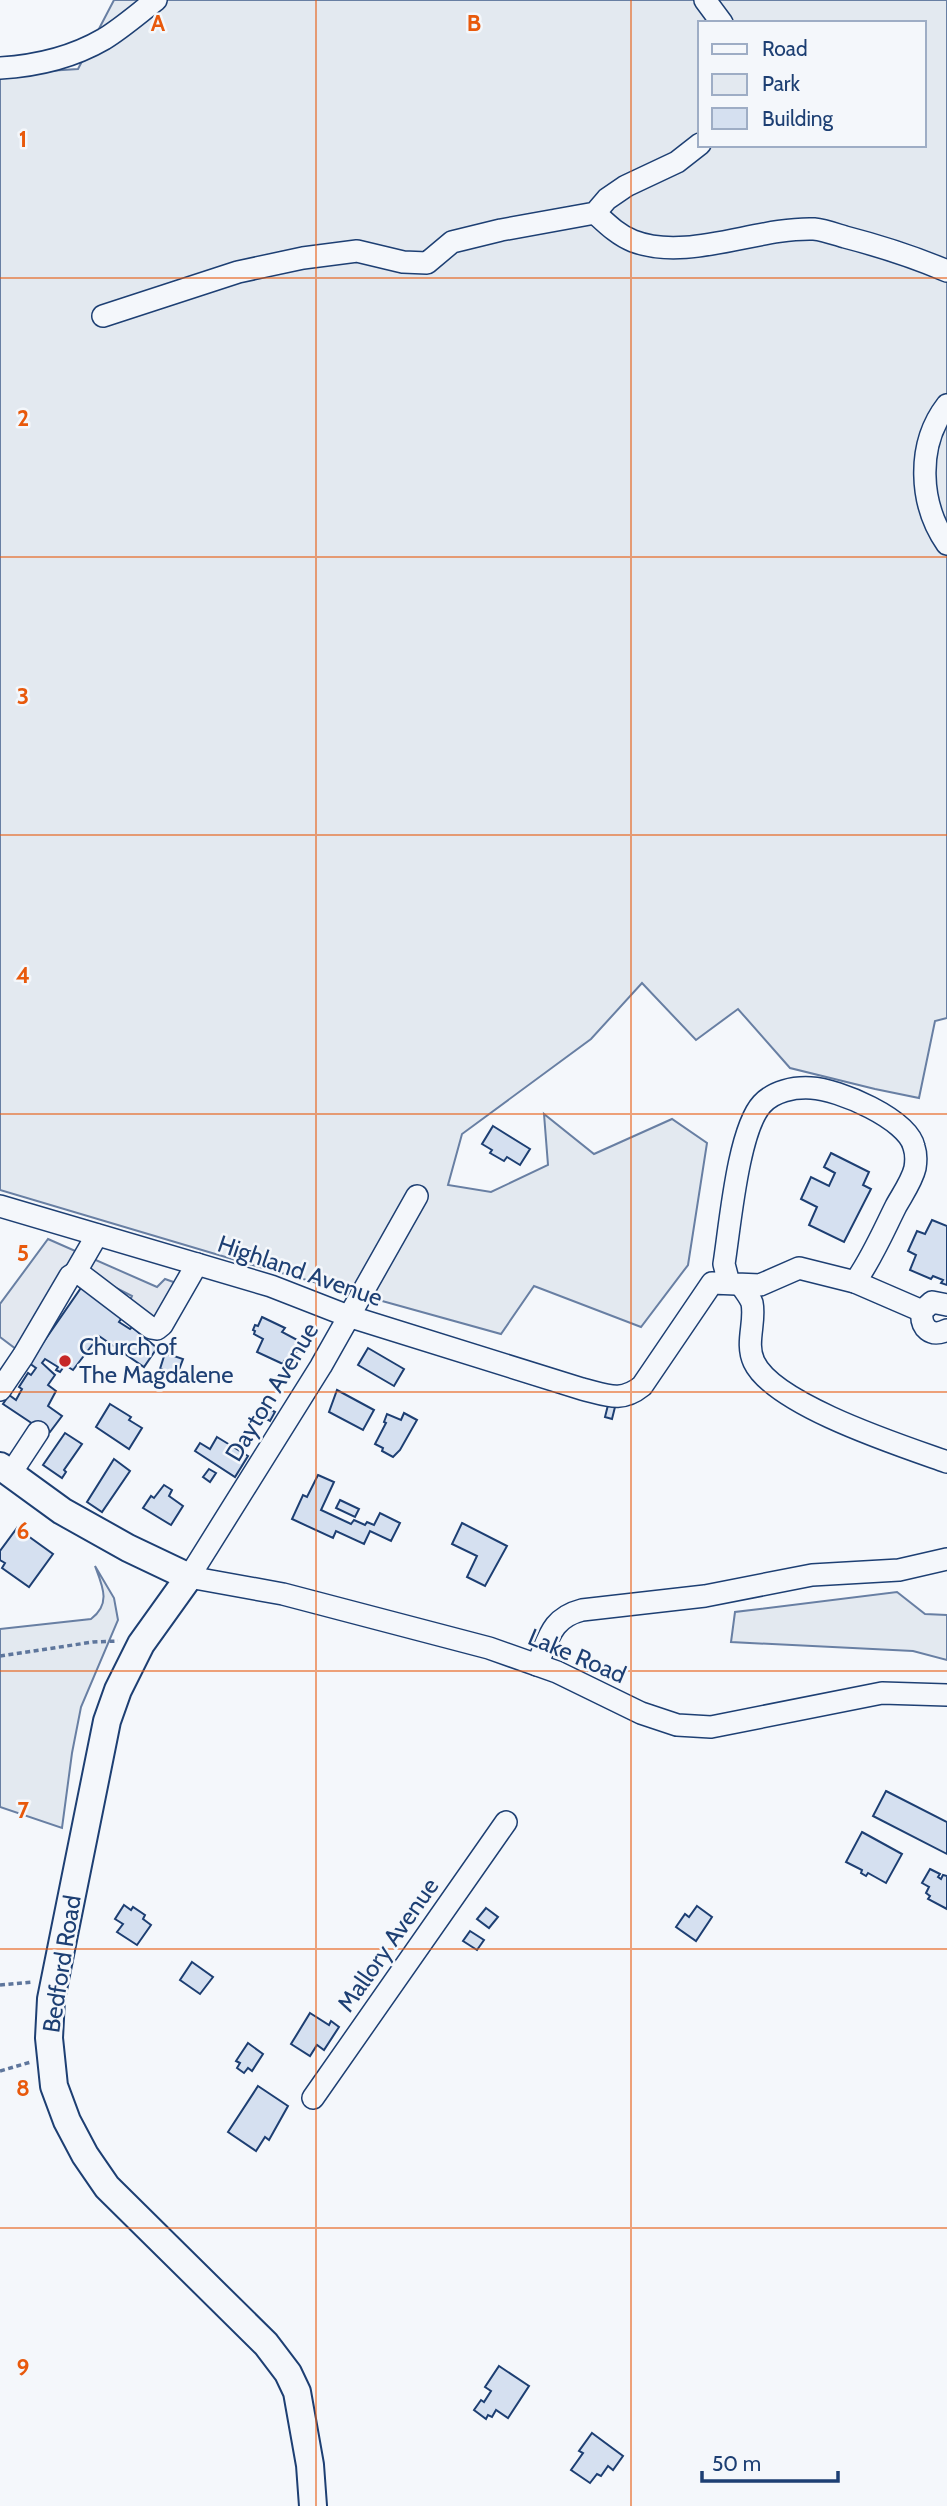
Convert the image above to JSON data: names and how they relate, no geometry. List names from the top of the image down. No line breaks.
{"streets":{"main road":["Bedford Road"],"street":["Highland Avenue","Dayton Avenue","Lake Road","Mallory Avenue"]},"crossings":[["Highland Avenue","Dayton Avenue"],["Dayton Avenue","Lake Road"],["Dayton Avenue","Bedford Road"],["Lake Road","Bedford Road"]],"places":["Church of The Magdalene"],"legend":["Road","Park","Building"],"scale_bar":"50 m","grid":{"columns":["A","B"],"rows":["1","2","3","4","5","6","7","8","9"]}}
